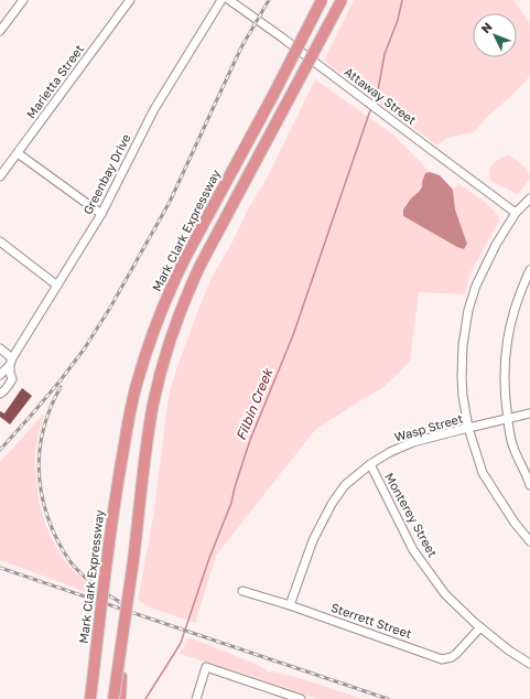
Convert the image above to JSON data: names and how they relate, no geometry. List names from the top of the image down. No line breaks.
{"streets":{"highway":["Mark Clark Expressway"],"street":["Marietta Street","Attaway Street","Greenbay Drive","Wasp Street","Monterey Street","Sterrett Street"]},"crossings":[["Wasp Street","Monterey Street"],["Wasp Street","Sterrett Street"],["Monterey Street","Sterrett Street"]],"water":["Filbin Creek"],"north":"top left"}
